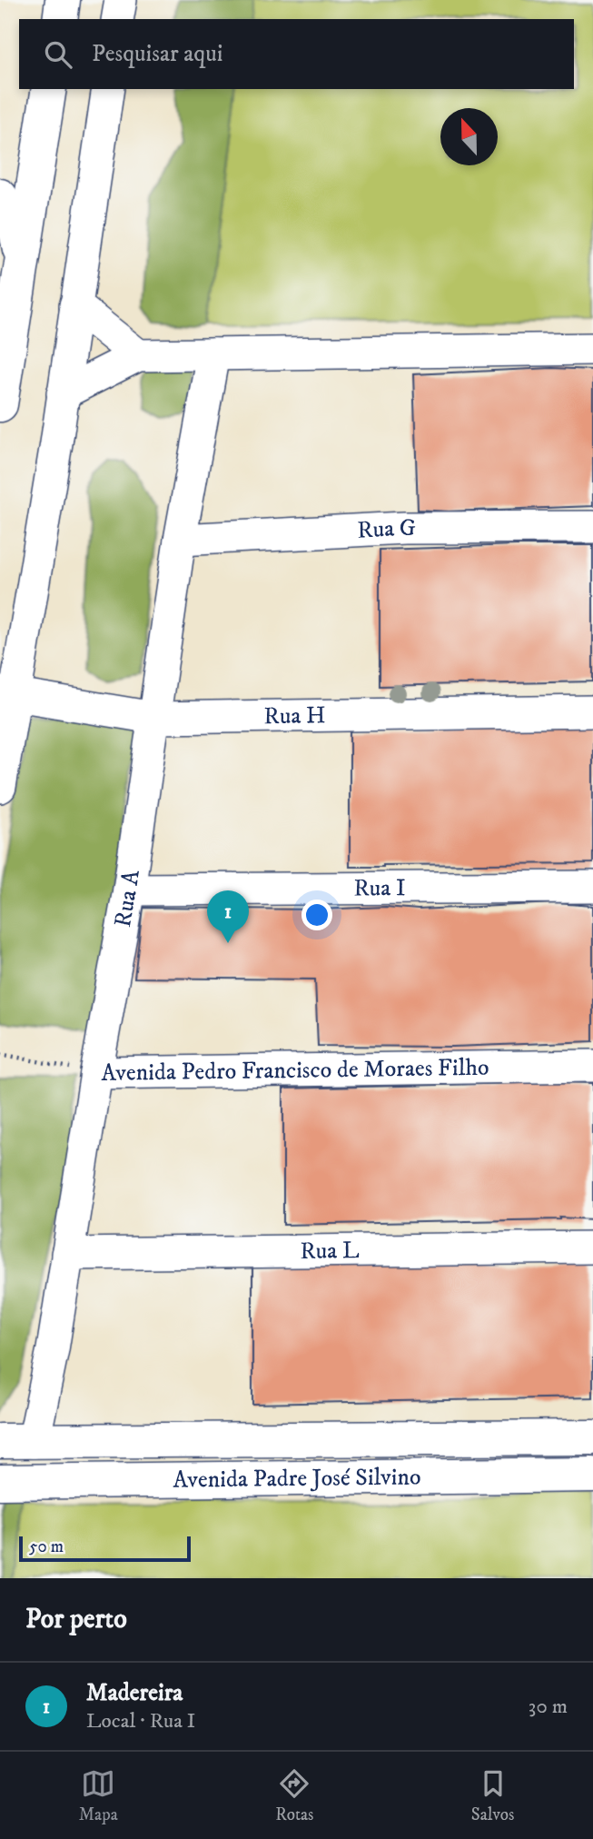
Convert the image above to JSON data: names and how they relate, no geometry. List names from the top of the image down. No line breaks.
{"streets":{"main road":["Avenida Padre José Silvino"],"street":["Rua G","Rua H","Rua I","Rua A","Avenida Pedro Francisco de Moraes Filho","Rua L"]},"crossings":[["Rua G","Rua A"],["Rua H","Rua A"],["Rua I","Rua A"],["Rua A","Avenida Pedro Francisco de Moraes Filho"],["Rua A","Rua L"],["Rua A","Avenida Padre José Silvino"]],"scale_bar":"50 m","north":"top","page":{"search":"Pesquisar aqui","pins":"1","scale":"50 m","heading":"Por perto","list":[{"mark":"1","name":"Madereira","note":"Local · Rua I","value":"30 m"}],"nav":["Mapa","Rotas","Salvos"]}}
